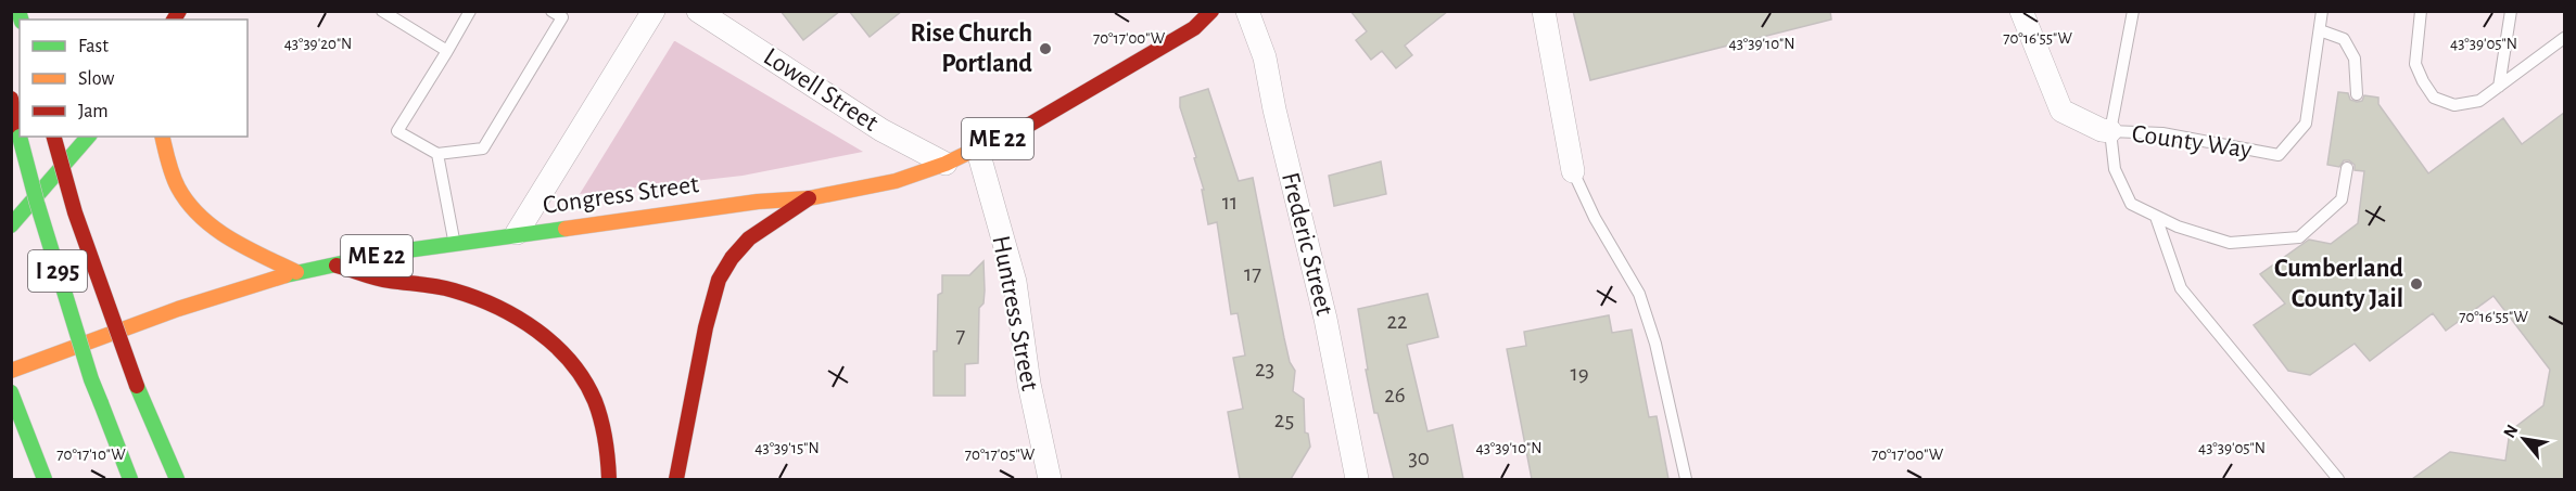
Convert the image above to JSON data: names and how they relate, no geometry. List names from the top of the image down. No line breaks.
{"streets":{"main road":["ME 22","Congress Street","I 295"],"street":["Lowell Street","County Way","Frederic Street","Huntress Street"]},"crossings":[["Lowell Street","Congress Street"],["Congress Street","Huntress Street"]],"places":["Rise Church Portland","Cumberland County Jail"],"house_numbers":["11","17","22","7","23","19","26","25","30"],"legend":["Fast","Slow","Jam"],"north":"top left","coordinates":["70°17'00\"W","70°16'55\"W","43°39'20\"N","43°39'10\"N","43°39'05\"N","43°39'15\"N","70°17'10\"W","70°17'05\"W"]}
